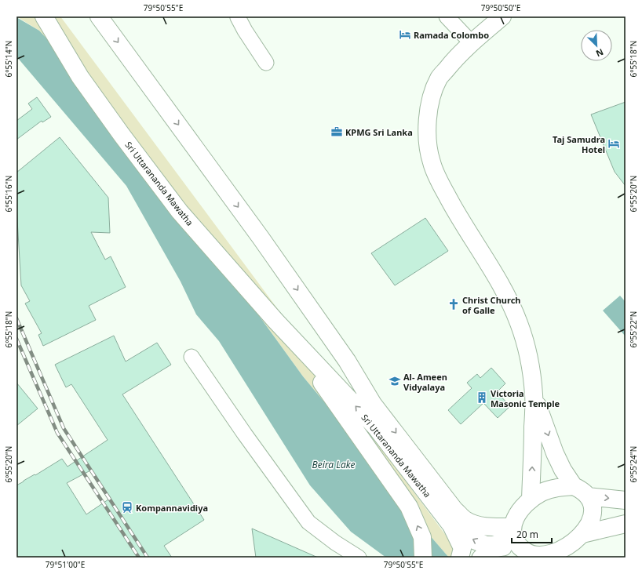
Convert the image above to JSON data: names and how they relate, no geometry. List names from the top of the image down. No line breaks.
{"streets":{"main road":["Sri Uttarananda Mawatha"]},"water":["Beira Lake"],"places":{"hotel":["Ramada Colombo","Taj Samudra Hotel"],"office":["KPMG Sri Lanka"],"church":["Christ Church of Galle"],"school or university":["Al- Ameen Vidyalaya"],"building":["Victoria Masonic Temple"],"station":["Kompannavidiya"]},"scale_bar":"20 m","north":"bottom right","coordinates":["79°50'55\"E","79°50'50\"E","6°55'14\"N","6°55'18\"N","6°55'16\"N","6°55'20\"N","6°55'22\"N","6°55'24\"N","79°51'00\"E"]}
